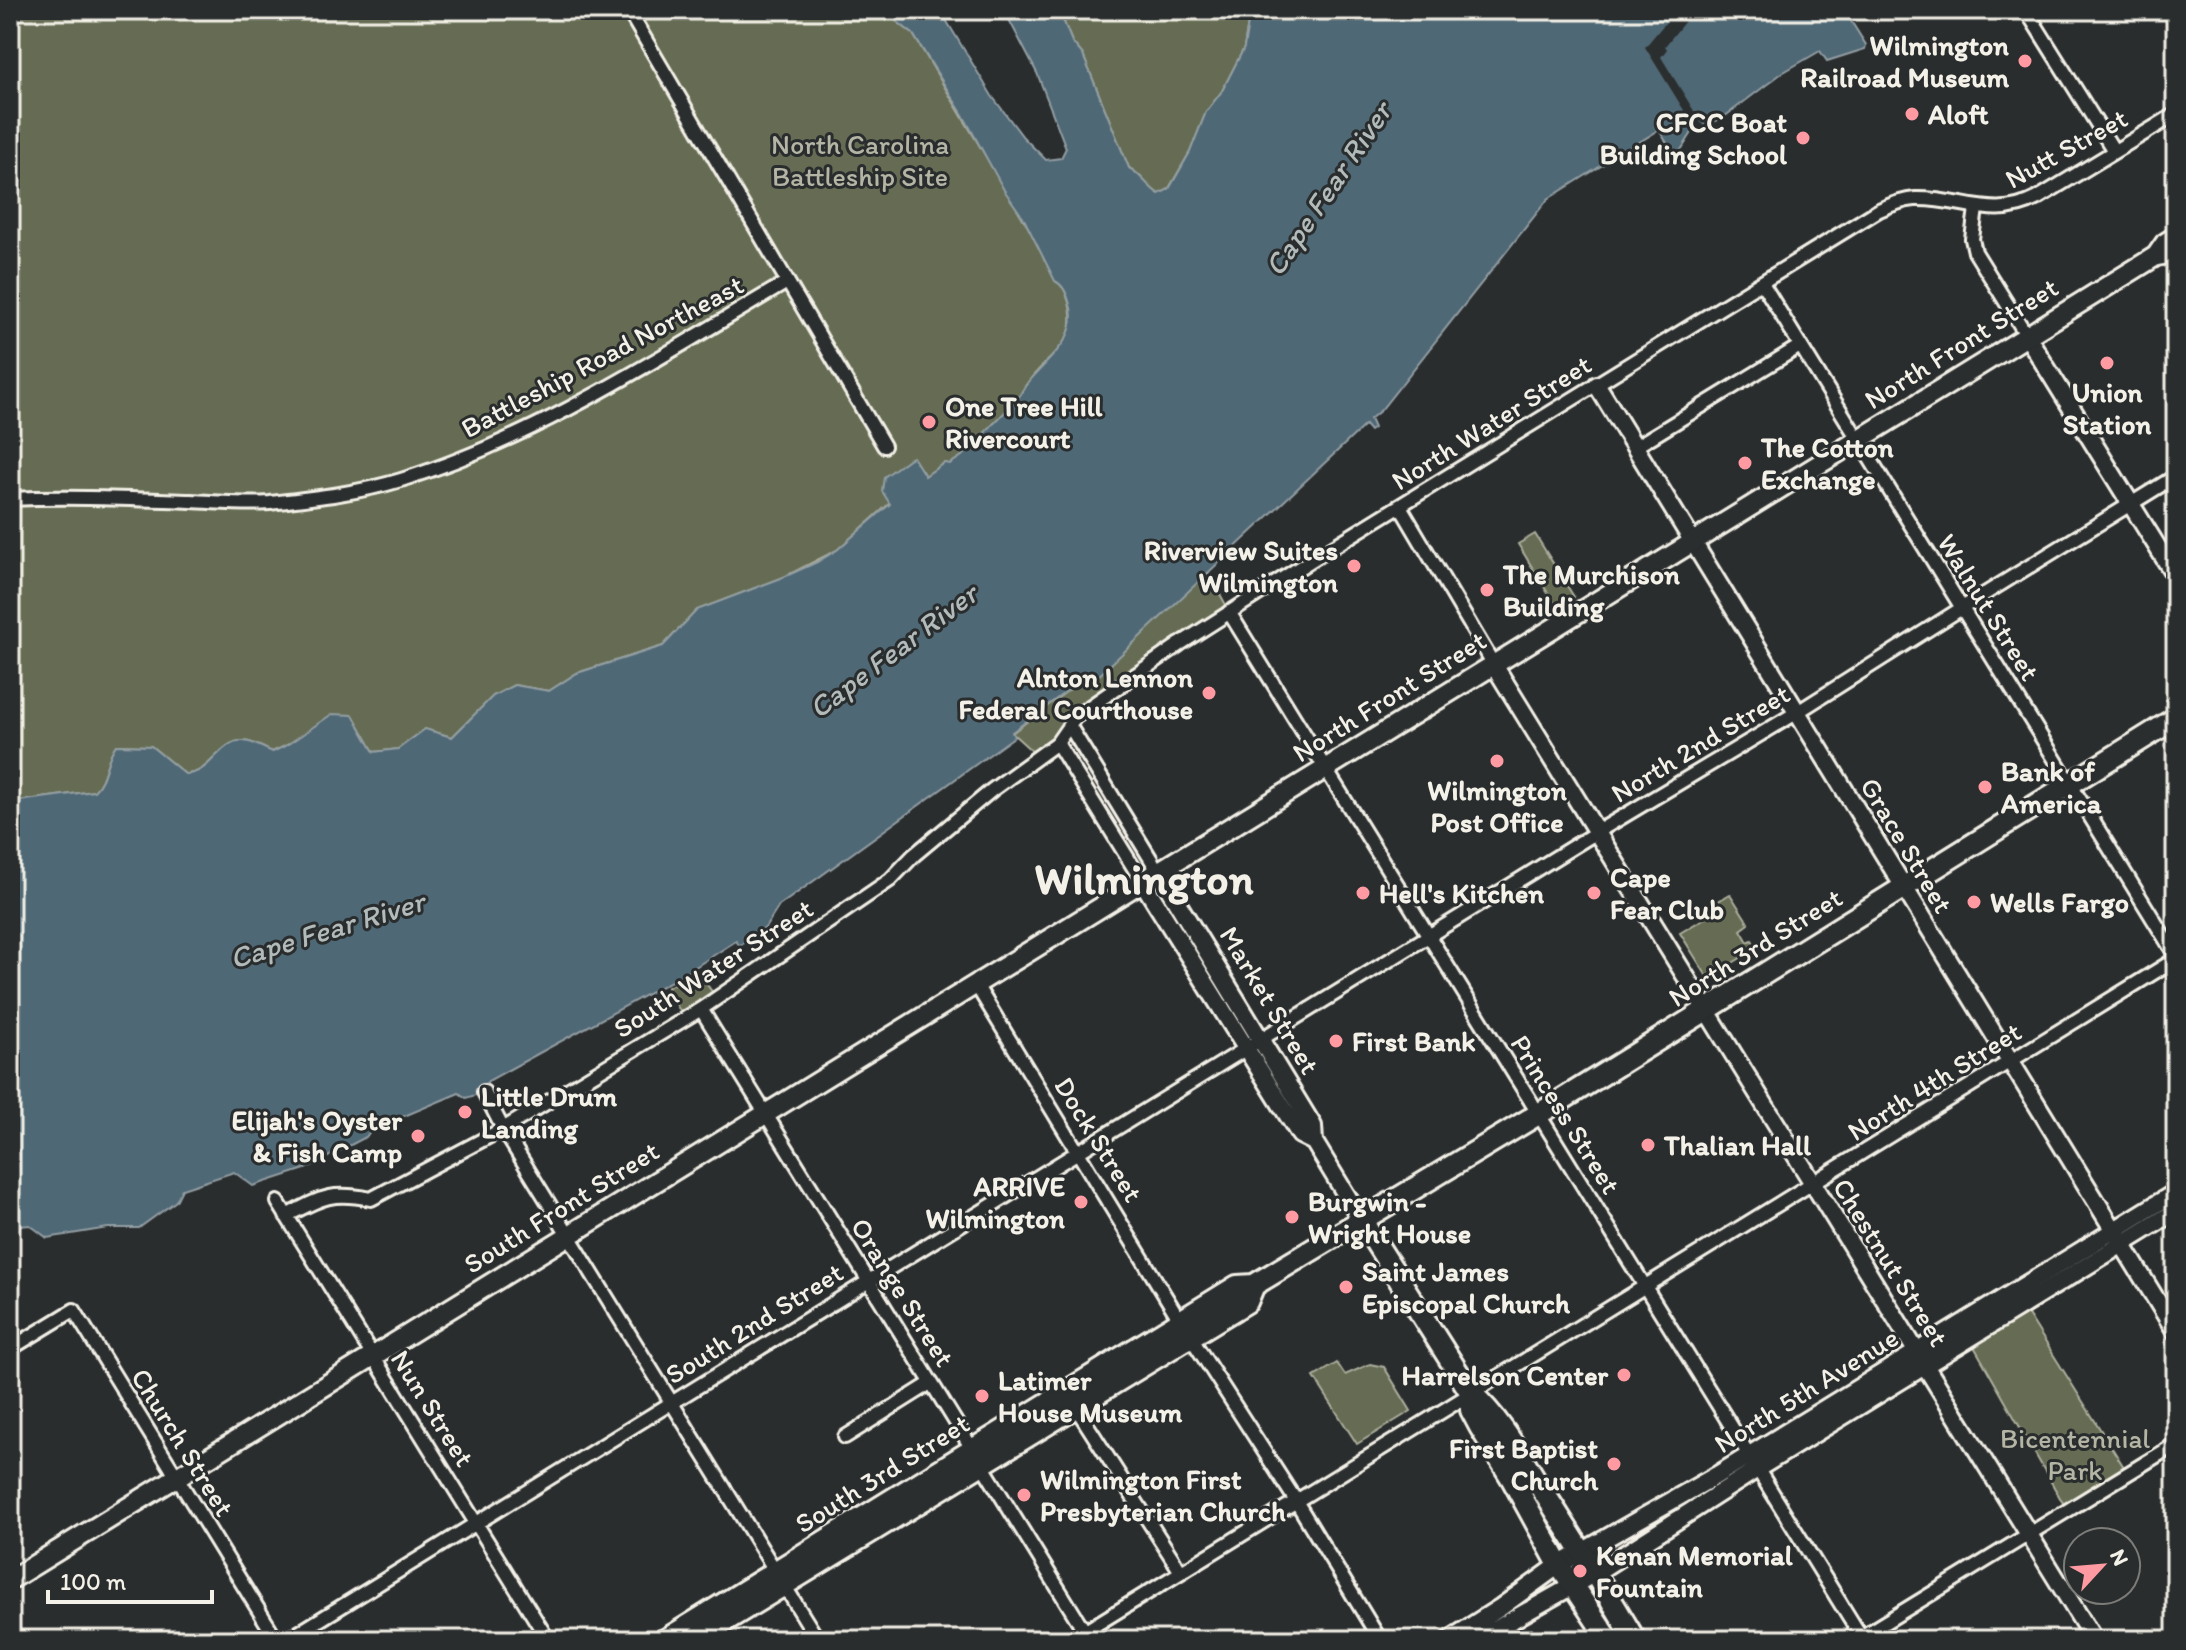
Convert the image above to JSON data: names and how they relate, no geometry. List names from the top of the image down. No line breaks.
{"streets":{"main road":["North Front Street","North 3rd Street","Market Street","South Front Street","South 3rd Street"],"street":["Nutt Street","Battleship Road Northeast","North Water Street","Walnut Street","North 2nd Street","Grace Street","South Water Street","North 4th Street","Princess Street","Dock Street","Chestnut Street","Orange Street","South 2nd Street","North 5th Avenue","Nun Street","Church Street"]},"crossings":[["Nutt Street","North Water Street"],["North Front Street","Walnut Street"],["North Front Street","Grace Street"],["North Front Street","Market Street"],["North Front Street","Princess Street"],["North Front Street","South Front Street"],["North Front Street","Chestnut Street"],["North Water Street","Walnut Street"],["North Water Street","Grace Street"],["North Water Street","South Water Street"],["North Water Street","Market Street"],["North Water Street","Princess Street"],["Walnut Street","North 2nd Street"],["Walnut Street","North 3rd Street"],["Walnut Street","North 4th Street"],["North 2nd Street","Grace Street"],["North 2nd Street","Market Street"],["North 2nd Street","Princess Street"],["North 2nd Street","Chestnut Street"],["North 2nd Street","South 2nd Street"],["Grace Street","North 3rd Street"],["Grace Street","North 4th Street"],["Grace Street","North 5th Avenue"],["North 3rd Street","Market Street"],["North 3rd Street","Princess Street"],["North 3rd Street","Chestnut Street"],["North 3rd Street","South 3rd Street"],["South Water Street","Market Street"],["South Water Street","Orange Street"],["South Water Street","Nun Street"],["Market Street","North 4th Street"],["Market Street","South Front Street"],["Market Street","South 2nd Street"],["Market Street","North 5th Avenue"],["Market Street","South 3rd Street"],["North 4th Street","Princess Street"],["North 4th Street","Dock Street"],["North 4th Street","Chestnut Street"],["North 4th Street","Orange Street"],["Princess Street","North 5th Avenue"],["Dock Street","South Front Street"],["Dock Street","South 2nd Street"],["Dock Street","South 3rd Street"],["South Front Street","Orange Street"],["South Front Street","Nun Street"],["South Front Street","Church Street"],["Chestnut Street","North 5th Avenue"],["Orange Street","South 2nd Street"],["Orange Street","South 3rd Street"],["South 2nd Street","Nun Street"]],"districts":["Wilmington"],"water":["Cape Fear River"],"parks":["North Carolina Battleship Site","Bicentennial Park"],"places":["Wilmington Railroad Museum","Aloft","CFCC Boat Building School","Union Station","One Tree Hill Rivercourt","The Cotton Exchange","Riverview Suites Wilmington","The Murchison Building","Alnton Lennon Federal Courthouse","Wilmington Post Office","Bank of America","Hell's Kitchen","Cape Fear Club","Wells Fargo","First Bank","Little Drum Landing","Elijah's Oyster & Fish Camp","Thalian Hall","ARRIVE Wilmington","Burgwin - Wright House","Saint James Episcopal Church","Harrelson Center","Latimer House Museum","First Baptist Church","Wilmington First Presbyterian Church","Kenan Memorial Fountain"],"scale_bar":"100 m","north":"top right"}
